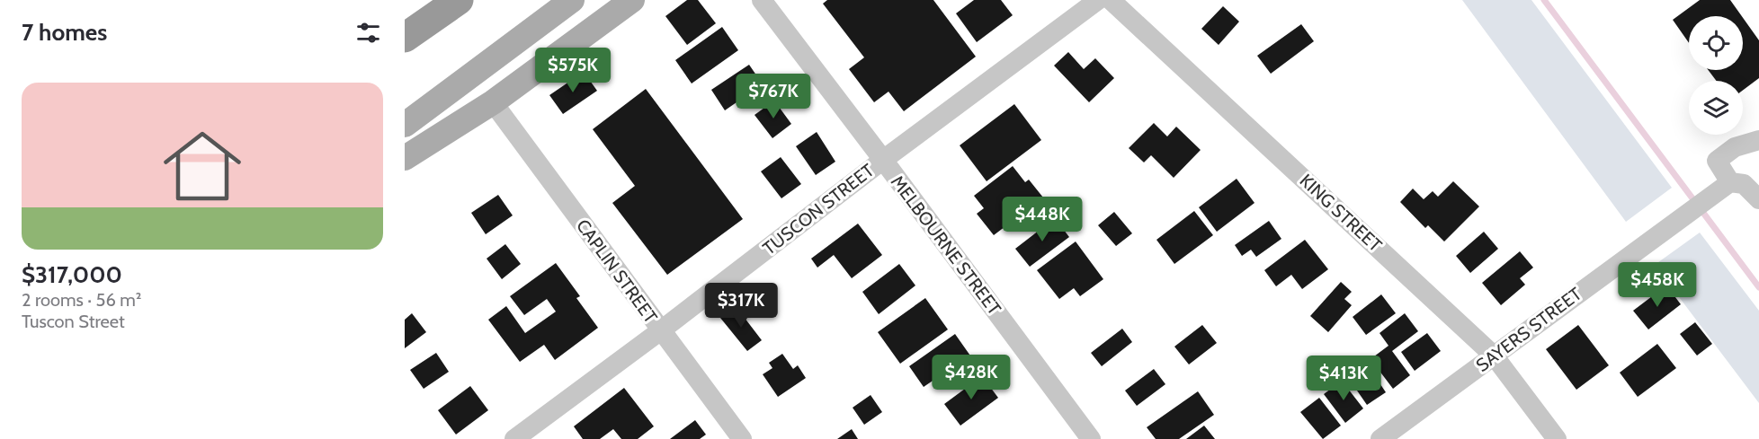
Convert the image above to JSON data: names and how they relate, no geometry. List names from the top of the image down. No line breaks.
{"streets":{"street":["TUSCON STREET","KING STREET","MELBOURNE STREET","CAPLIN STREET","SAYERS STREET"]},"crossings":[["TUSCON STREET","MELBOURNE STREET"],["TUSCON STREET","CAPLIN STREET"],["KING STREET","SAYERS STREET"]],"page":{"heading":"7 homes","price":["$575K","$767K","$448K","$458K","$317K","$428K","$413K"],"list":[{"name":"$317,000","note":"2 rooms · 56 m² · Tuscon Street"}]}}
